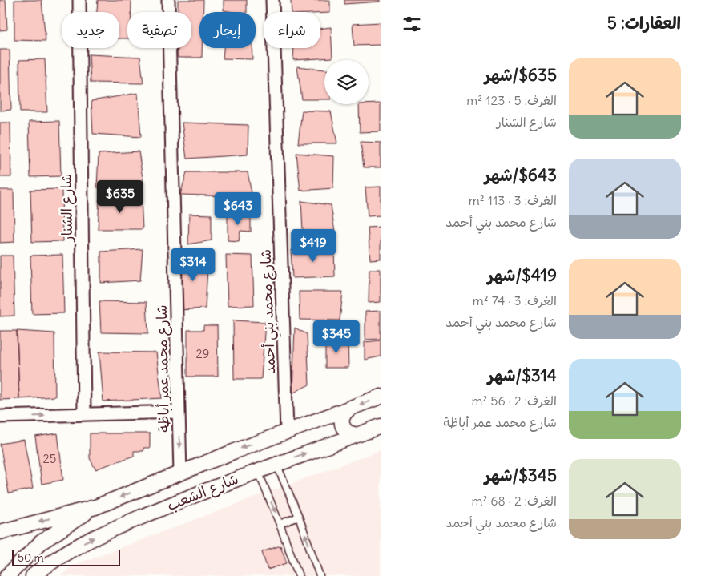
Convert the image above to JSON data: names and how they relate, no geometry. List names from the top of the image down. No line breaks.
{"streets":{"street":["شارع الشنار","شارع محمد بني أحمد","شارع محمد عمر أباظة","شارع الشعب"]},"crossings":[["شارع محمد بني أحمد","شارع الشعب"],["شارع محمد عمر أباظة","شارع الشعب"]],"house_numbers":["29","25"],"scale_bar":"50 m","page":{"heading":"العقارات: 5","chip":["شراء","إيجار","تصفية","جديد"],"list":[{"name":"$635/شهر","note":"الغرف: 5 · 123 m² · شارع الشنار"},{"name":"$643/شهر","note":"الغرف: 3 · 113 m² · شارع محمد بني أحمد"},{"name":"$419/شهر","note":"الغرف: 3 · 74 m² · شارع محمد بني أحمد"},{"name":"$314/شهر","note":"الغرف: 2 · 56 m² · شارع محمد عمر أباظة"},{"name":"$345/شهر","note":"الغرف: 2 · 68 m² · شارع محمد بني أحمد"}],"price":["$635","$643","$419","$314","$345"],"scale":"50 m"}}
